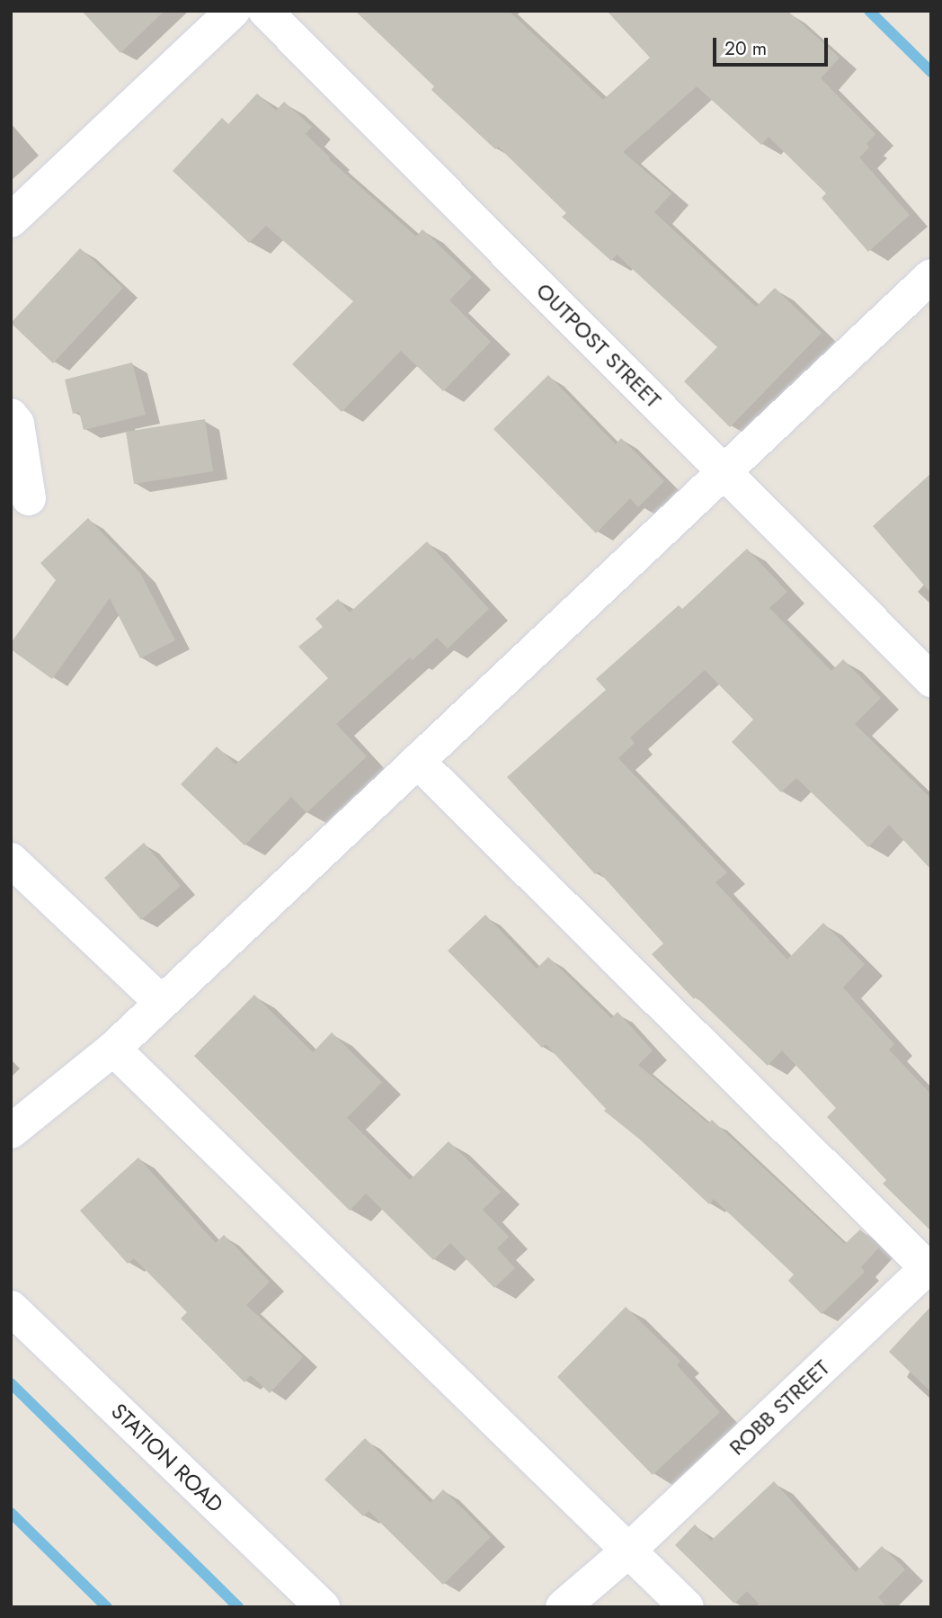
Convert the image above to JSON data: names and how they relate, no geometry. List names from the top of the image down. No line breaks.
{"streets":{"street":["OUTPOST STREET","ROBB STREET","STATION ROAD"]},"scale_bar":"20 m"}
